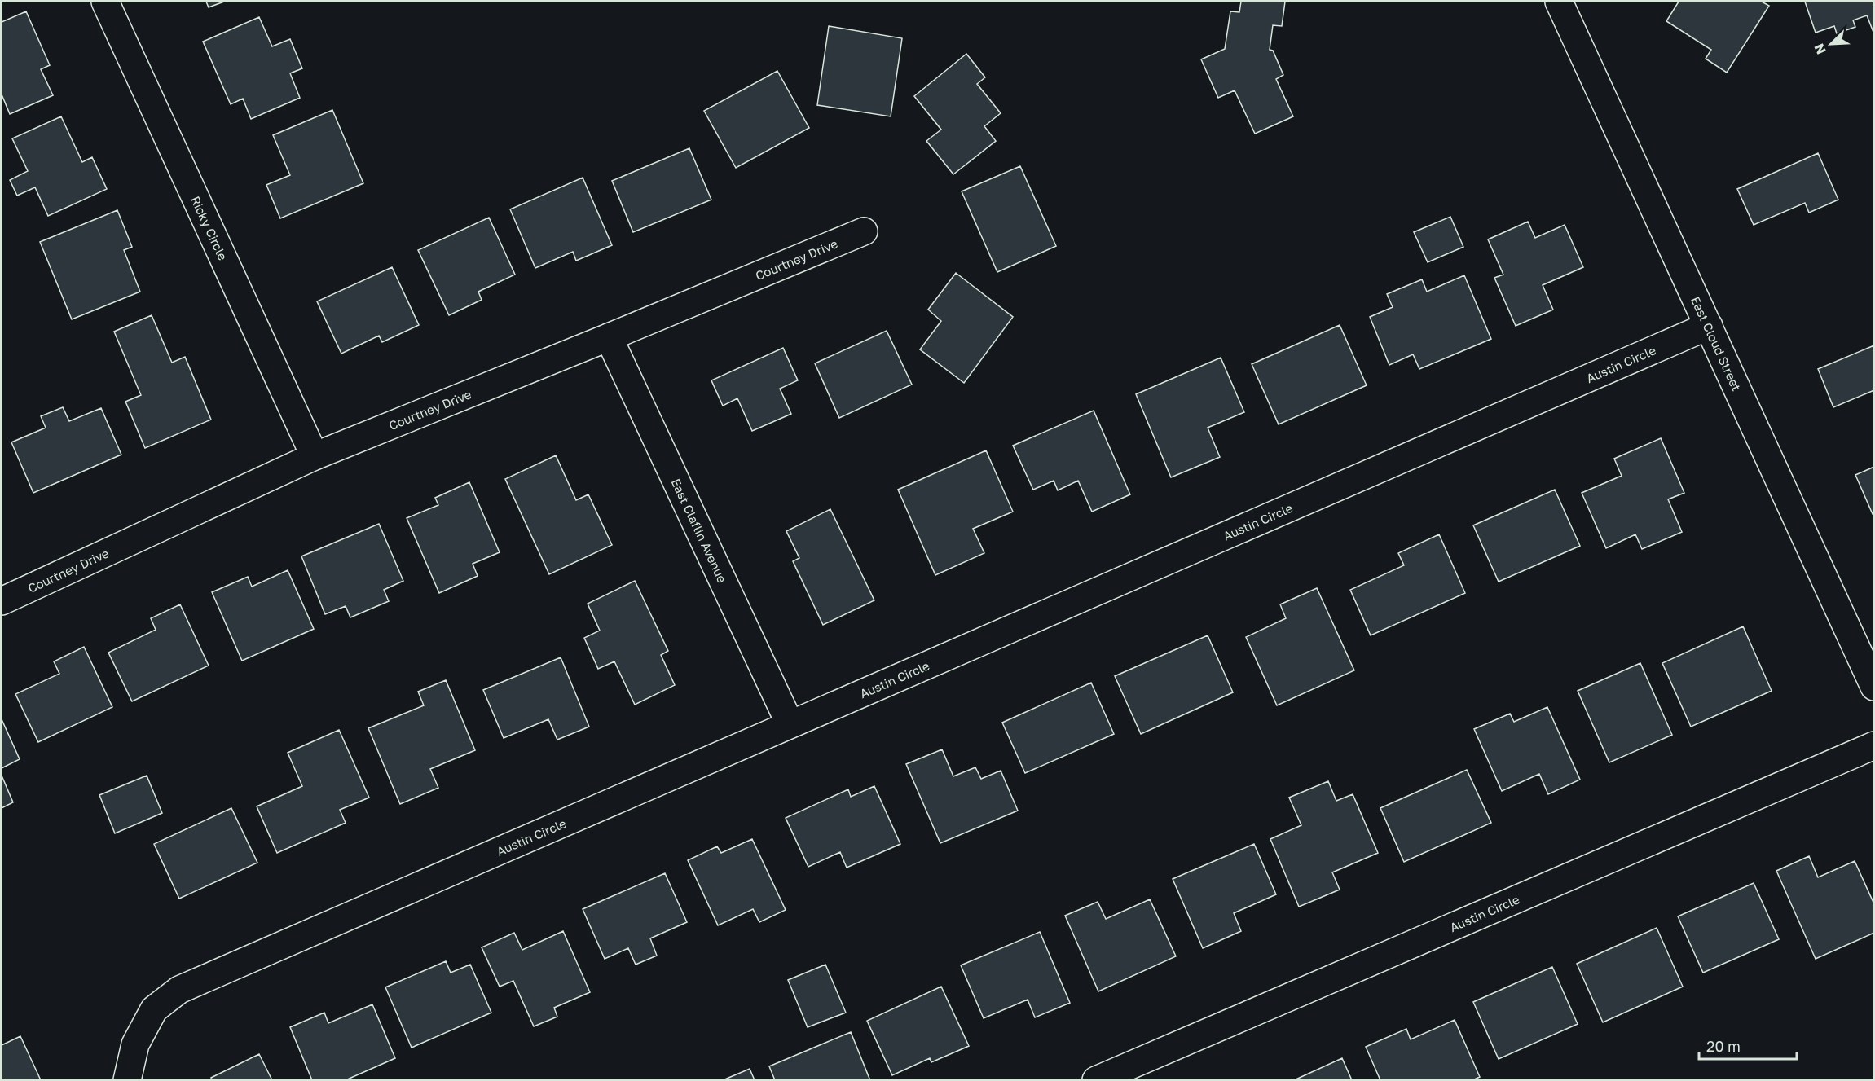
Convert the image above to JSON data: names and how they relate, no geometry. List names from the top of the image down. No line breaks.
{"streets":{"street":["Ricky Circle","Courtney Drive","East Cloud Street","Austin Circle","East Claflin Avenue"]},"crossings":[["Ricky Circle","Courtney Drive"],["Courtney Drive","East Claflin Avenue"],["East Cloud Street","Austin Circle"],["Austin Circle","East Claflin Avenue"]],"scale_bar":"20 m","north":"bottom left"}
